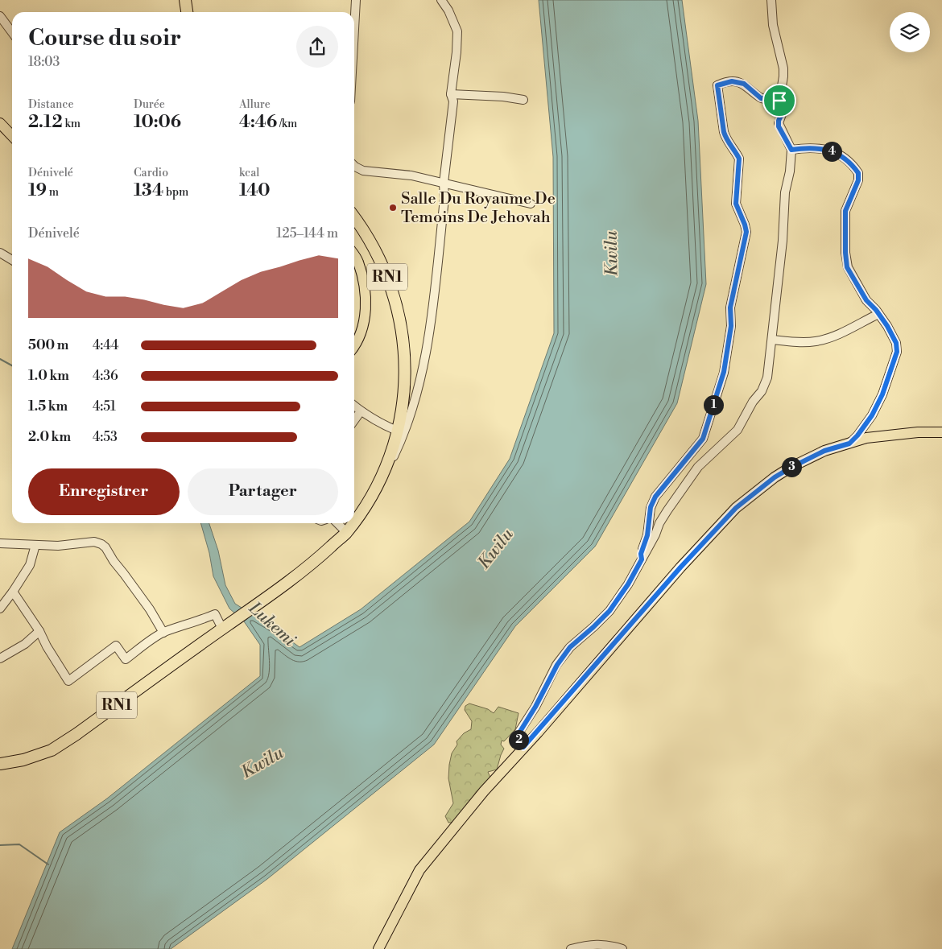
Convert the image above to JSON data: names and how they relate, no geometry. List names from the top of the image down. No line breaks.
{"streets":{"highway":["RN1"]},"water":["Kwilu","Lukemi"],"places":["Salle Du Royaume De Temoins De Jehovah"],"page":{"heading":["Course du soir","18:03"],"stats":[["Distance","2.12 km"],["Durée","10:06"],["Allure","4:46 /km"],["Dénivelé","19 m"],["Cardio","134 bpm"],["kcal","140"]],"pins":["4","1","3","2"],"chart":["Dénivelé","125–144 m"],"list":[{"name":"500 m","note":"4:44"},{"name":"1.0 km","note":"4:36"},{"name":"1.5 km","note":"4:51"},{"name":"2.0 km","note":"4:53"}],"buttons":["Enregistrer","Partager"]}}
